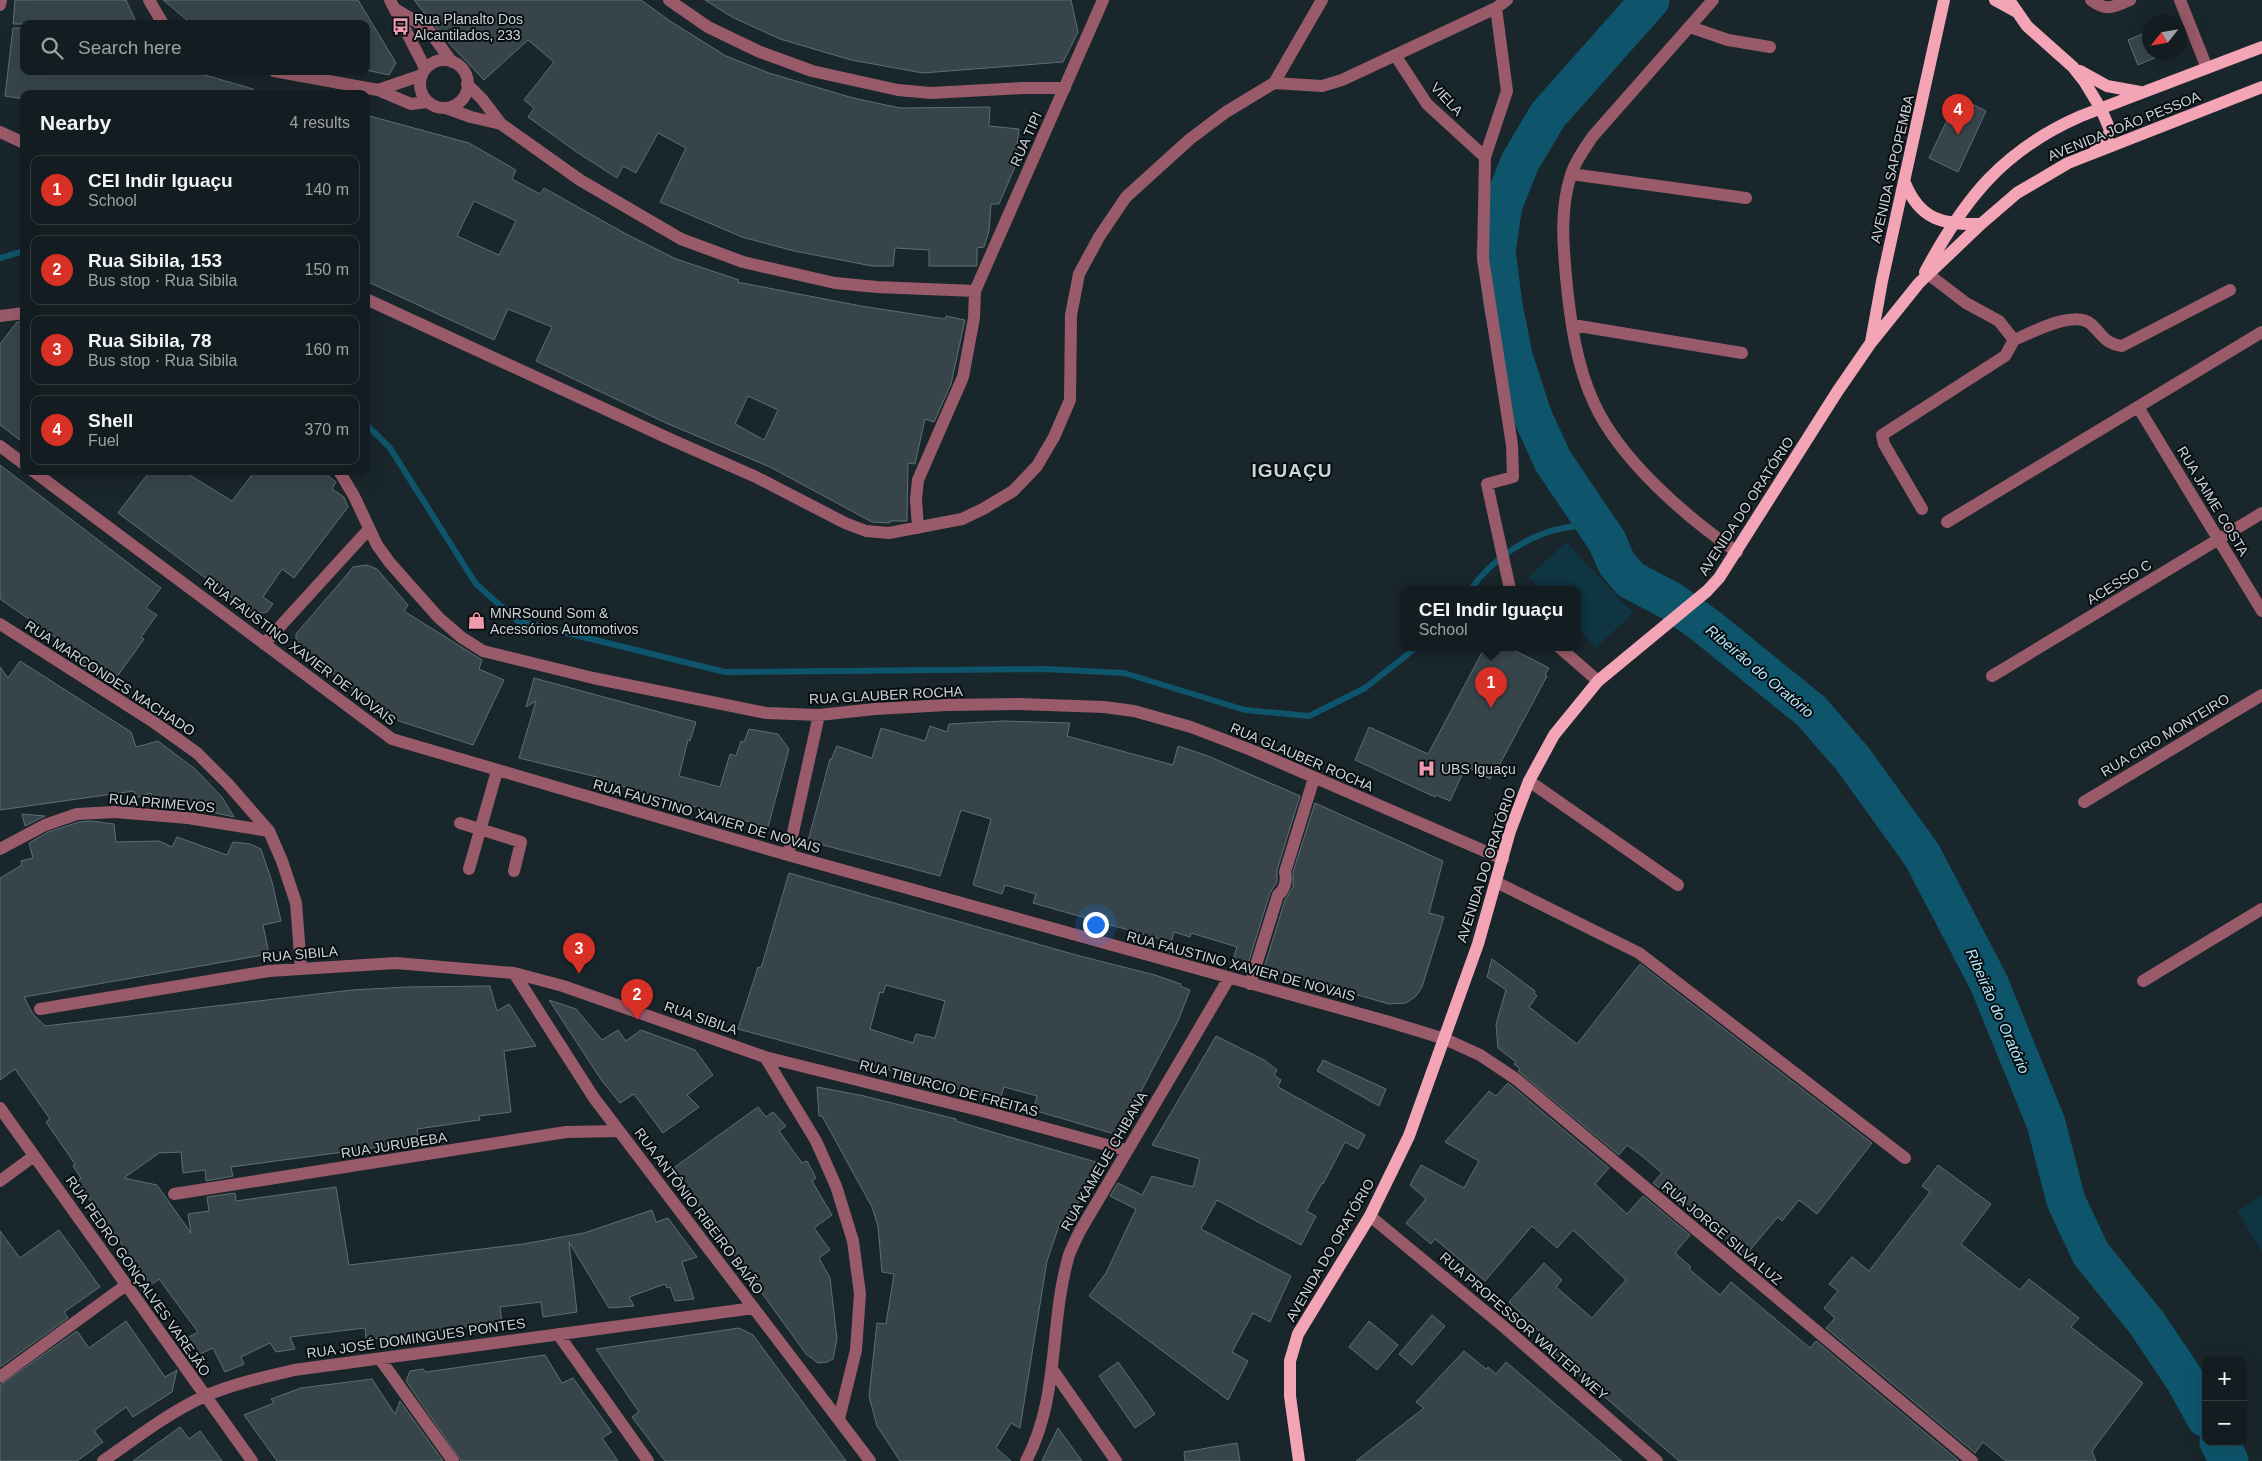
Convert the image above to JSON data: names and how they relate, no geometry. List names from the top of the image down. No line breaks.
{"streets":{"main road":["AVENIDA JOÃO PESSOA","AVENIDA SAPOPEMBA","AVENIDA DO ORATÓRIO"],"street":["VIELA","RUA TIPI","RUA JAIME COSTA","ACESSO C","RUA FAUSTINO XAVIER DE NOVAIS","RUA MARCONDES MACHADO","RUA GLAUBER ROCHA","RUA CIRO MONTEIRO","RUA PRIMEVOS","RUA SIBILA","RUA TIBURCIO DE FREITAS","RUA JURUBEBA","RUA KAMEUE CHIBANA","RUA ANTÔNIO RIBEIRO BAIÃO","RUA JORGE SILVA LUZ","RUA PEDRO GONÇALVES VAREJÃO","RUA PROFESSOR WALTER WEY","RUA JOSÉ DOMINGUES PONTES"]},"crossings":[["AVENIDA JOÃO PESSOA","AVENIDA DO ORATÓRIO"],["AVENIDA SAPOPEMBA","AVENIDA DO ORATÓRIO"],["RUA JAIME COSTA","ACESSO C"],["AVENIDA DO ORATÓRIO","RUA FAUSTINO XAVIER DE NOVAIS"],["AVENIDA DO ORATÓRIO","RUA GLAUBER ROCHA"],["AVENIDA DO ORATÓRIO","RUA JORGE SILVA LUZ"],["AVENIDA DO ORATÓRIO","RUA PROFESSOR WALTER WEY"],["RUA FAUSTINO XAVIER DE NOVAIS","RUA KAMEUE CHIBANA"],["RUA FAUSTINO XAVIER DE NOVAIS","RUA JORGE SILVA LUZ"],["RUA MARCONDES MACHADO","RUA PRIMEVOS"],["RUA MARCONDES MACHADO","RUA SIBILA"],["RUA SIBILA","RUA TIBURCIO DE FREITAS"],["RUA SIBILA","RUA ANTÔNIO RIBEIRO BAIÃO"],["RUA TIBURCIO DE FREITAS","RUA KAMEUE CHIBANA"],["RUA JURUBEBA","RUA ANTÔNIO RIBEIRO BAIÃO"],["RUA ANTÔNIO RIBEIRO BAIÃO","RUA JOSÉ DOMINGUES PONTES"],["RUA PEDRO GONÇALVES VAREJÃO","RUA JOSÉ DOMINGUES PONTES"]],"districts":["IGUAÇU"],"water":["Ribeirão do Oratório"],"places":{"bus stop":["Rua Planalto Dos Alcantilados, 233"],"shop":["MNRSound Som & Acessórios Automotivos"],"hospital":["UBS Iguaçu"]},"north":"bottom left","page":{"search":"Search here","heading":["Nearby","4 results"],"pins":["4","1","3","2"],"list":[{"mark":"1","name":"CEI Indir Iguaçu","note":"School","value":"140 m"},{"mark":"2","name":"Rua Sibila, 153","note":"Bus stop · Rua Sibila","value":"150 m"},{"mark":"3","name":"Rua Sibila, 78","note":"Bus stop · Rua Sibila","value":"160 m"},{"mark":"4","name":"Shell","note":"Fuel","value":"370 m"}],"popup":["CEI Indir Iguaçu","School"],"map_buttons":["+","−"]}}
